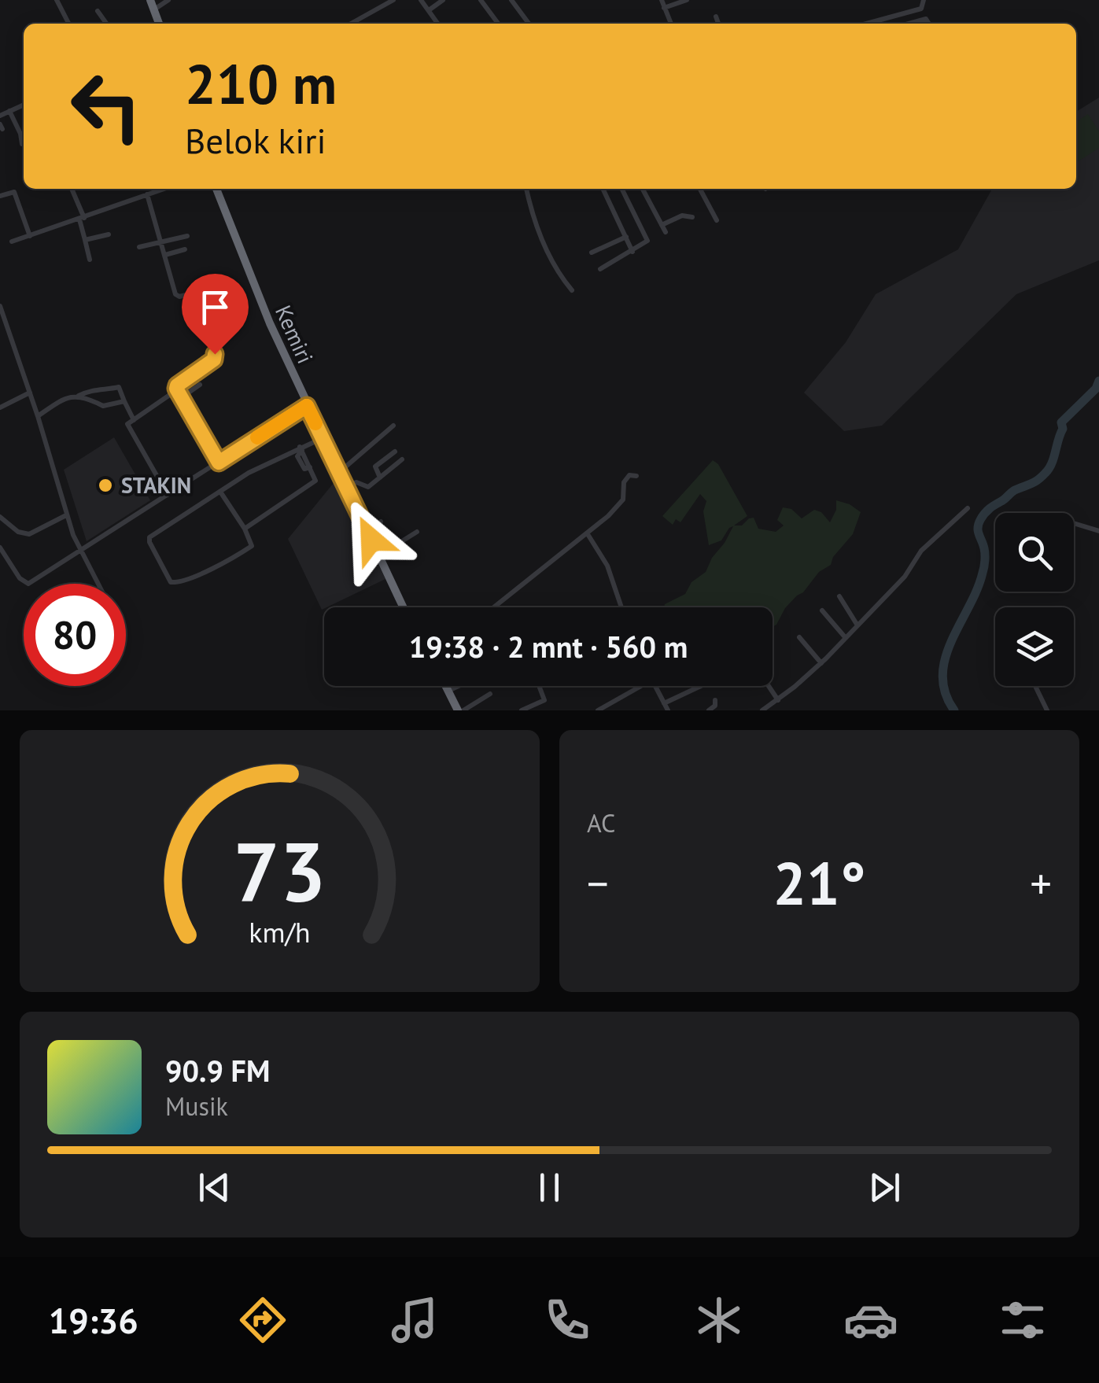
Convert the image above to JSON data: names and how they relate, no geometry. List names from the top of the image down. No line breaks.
{"streets":{"highway":["Kemiri"]},"places":["STAKIN"],"page":{"turn":["210 m","Belok kiri"],"limit":"80","trip":"19:38 · 2 mnt · 560 m","tile":"AC","heat":["−","21°","+"],"song":["90.9 FM","Musik"],"tabs":"19:36","gauge":["73","km/h"]}}
